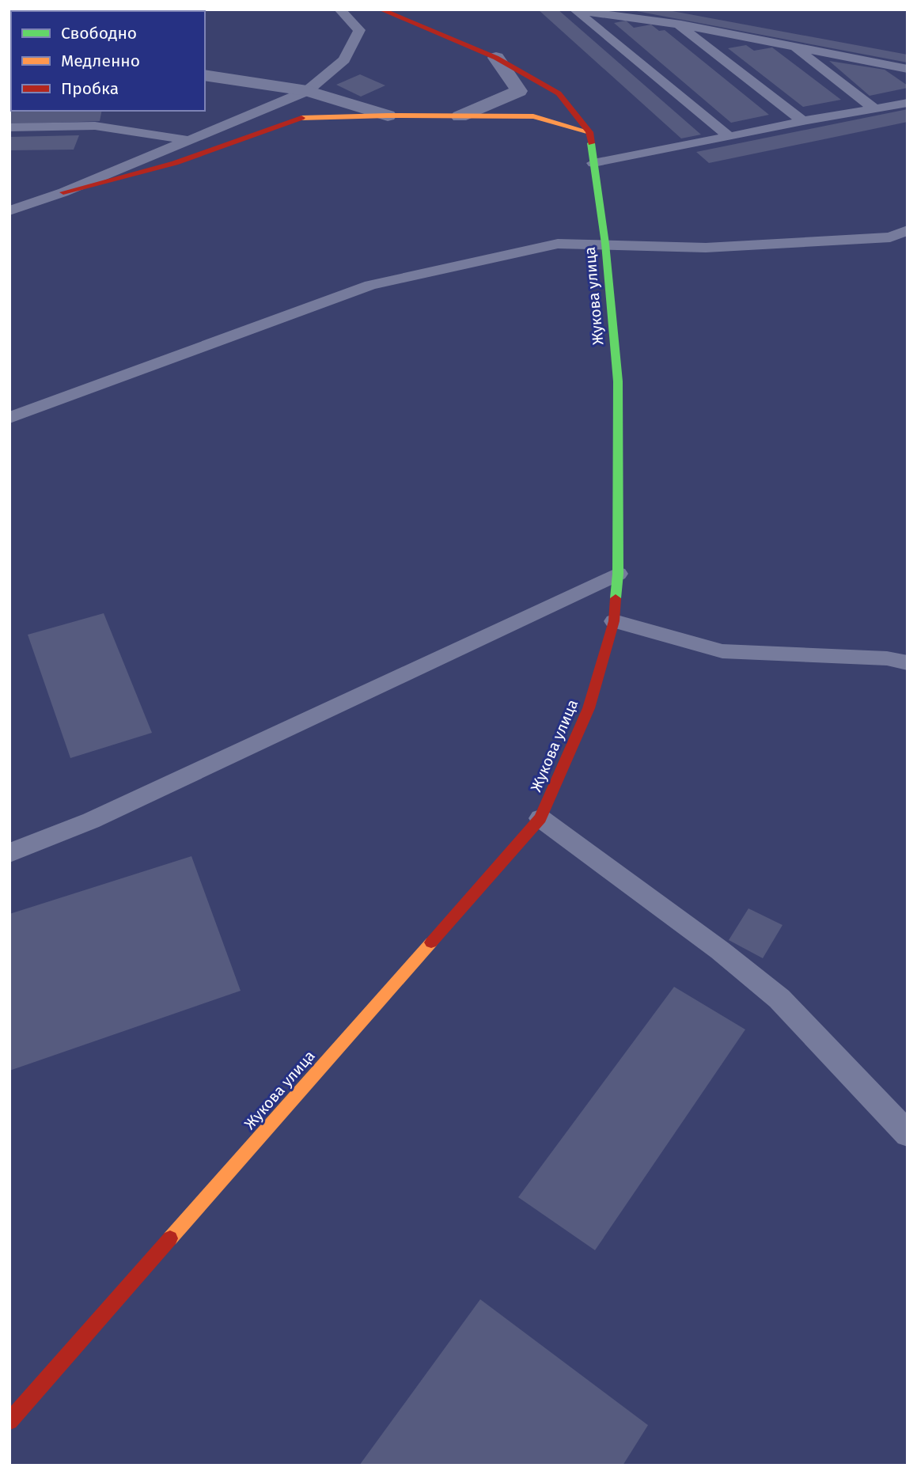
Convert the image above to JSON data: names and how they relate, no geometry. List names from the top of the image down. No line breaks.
{"streets":{"main road":["Жукова улица"]},"legend":["Свободно","Медленно","Пробка"]}
